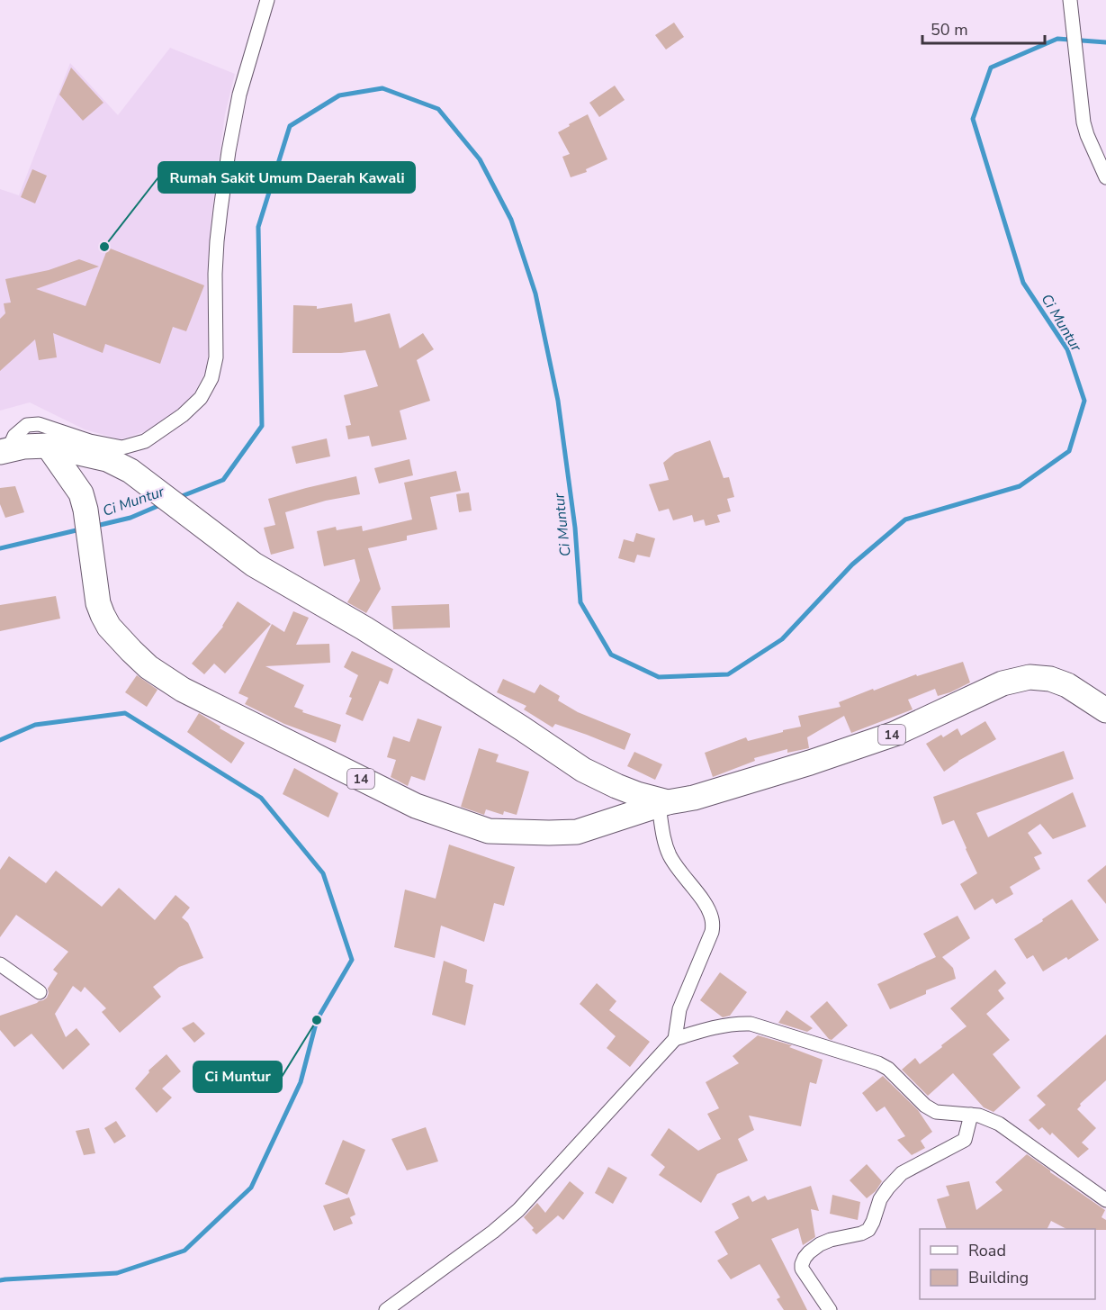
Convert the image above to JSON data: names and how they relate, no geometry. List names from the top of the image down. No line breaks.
{"streets":{"highway":["14"]},"water":["Ci Muntur"],"places":["Rumah Sakit Umum Daerah Kawali","Ci Muntur"],"legend":["Road","Building"],"scale_bar":"50 m"}
